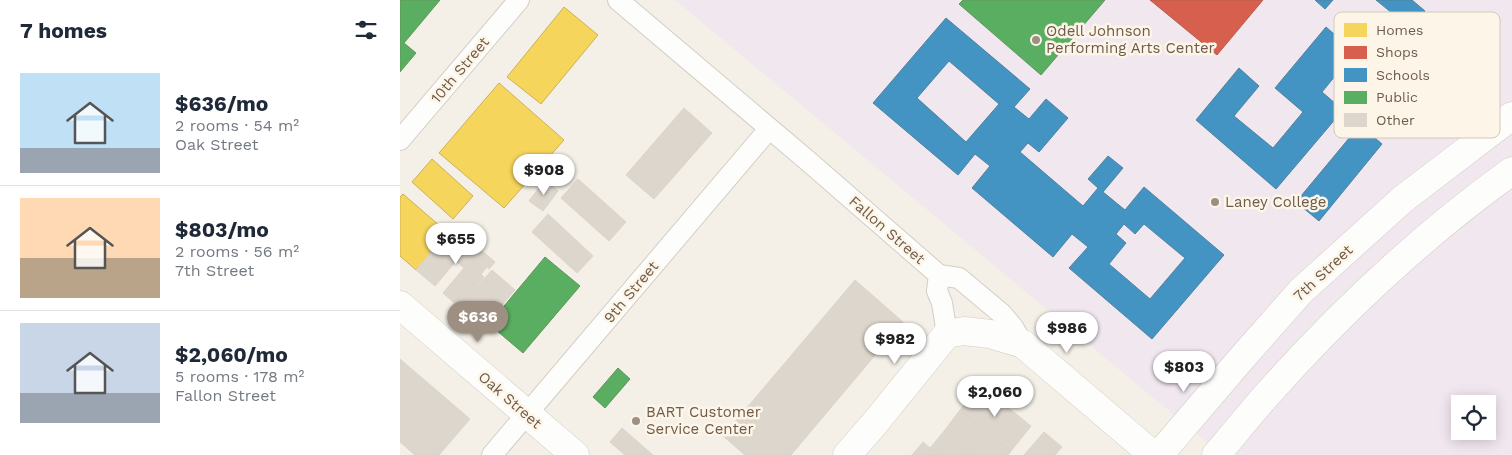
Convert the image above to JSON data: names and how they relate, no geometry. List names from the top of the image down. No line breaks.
{"streets":{"main road":["Fallon Street","7th Street","Oak Street"],"street":["10th Street","9th Street"]},"crossings":[["Fallon Street","7th Street"],["Fallon Street","9th Street"],["9th Street","Oak Street"]],"places":["Odell Johnson Performing Arts Center","Laney College","BART Customer Service Center"],"legend":["Homes","Shops","Schools","Public","Other"],"page":{"heading":"7 homes","list":[{"name":"$636/mo","note":"2 rooms · 54 m² · Oak Street"},{"name":"$803/mo","note":"2 rooms · 56 m² · 7th Street"},{"name":"$2,060/mo","note":"5 rooms · 178 m² · Fallon Street"}],"price":["$908","$655","$636","$986","$982","$803","$2,060"]}}
